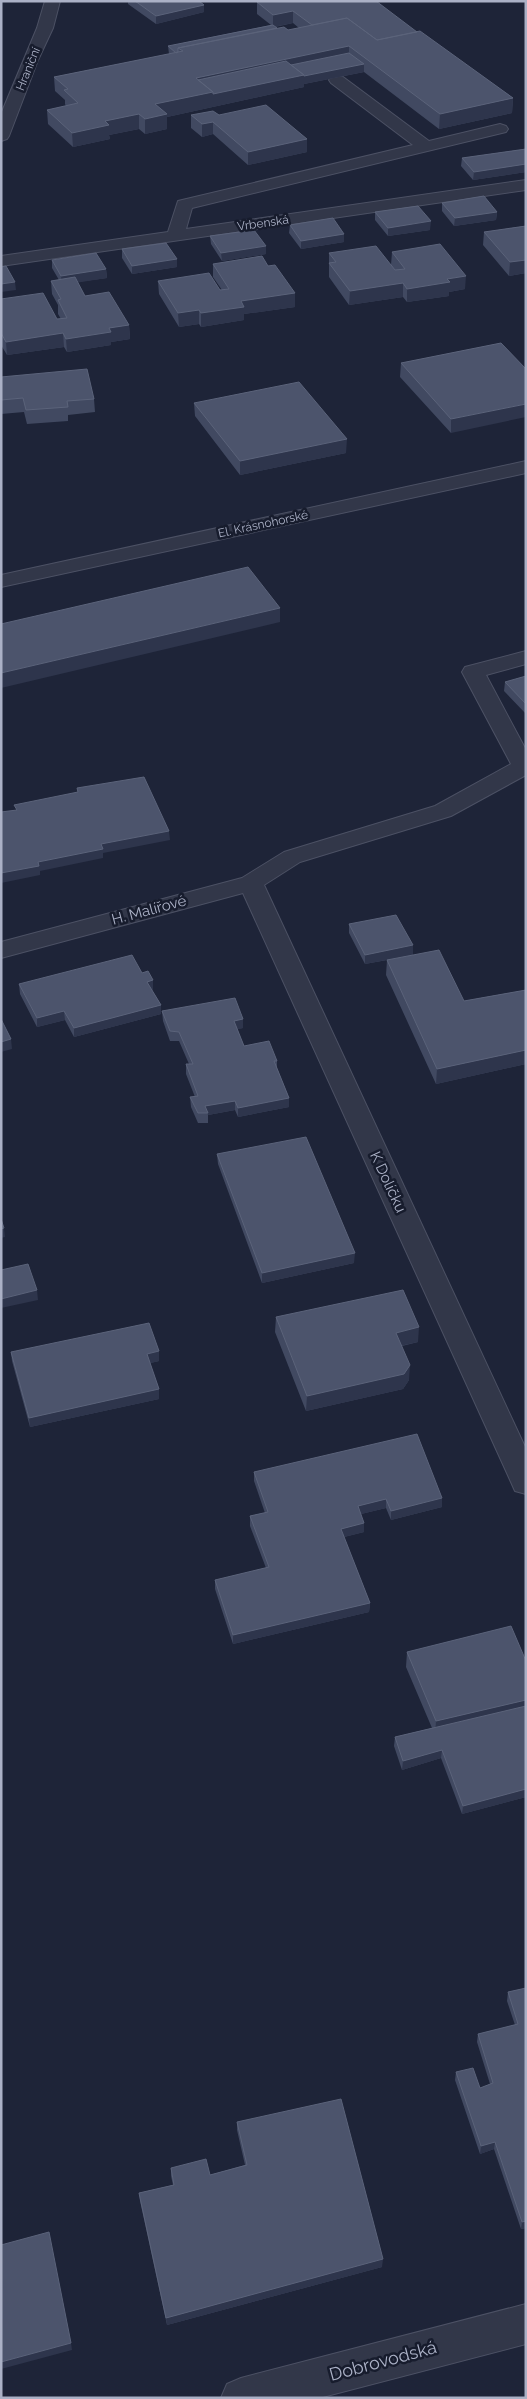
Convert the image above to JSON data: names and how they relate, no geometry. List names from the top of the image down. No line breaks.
{"streets":{"street":["Hraniční","Vrbenská","El. Krásnohorské","H. Malířové","K Dolíčku","Dobrovodská"]},"crossings":[["H. Malířové","K Dolíčku"]]}
